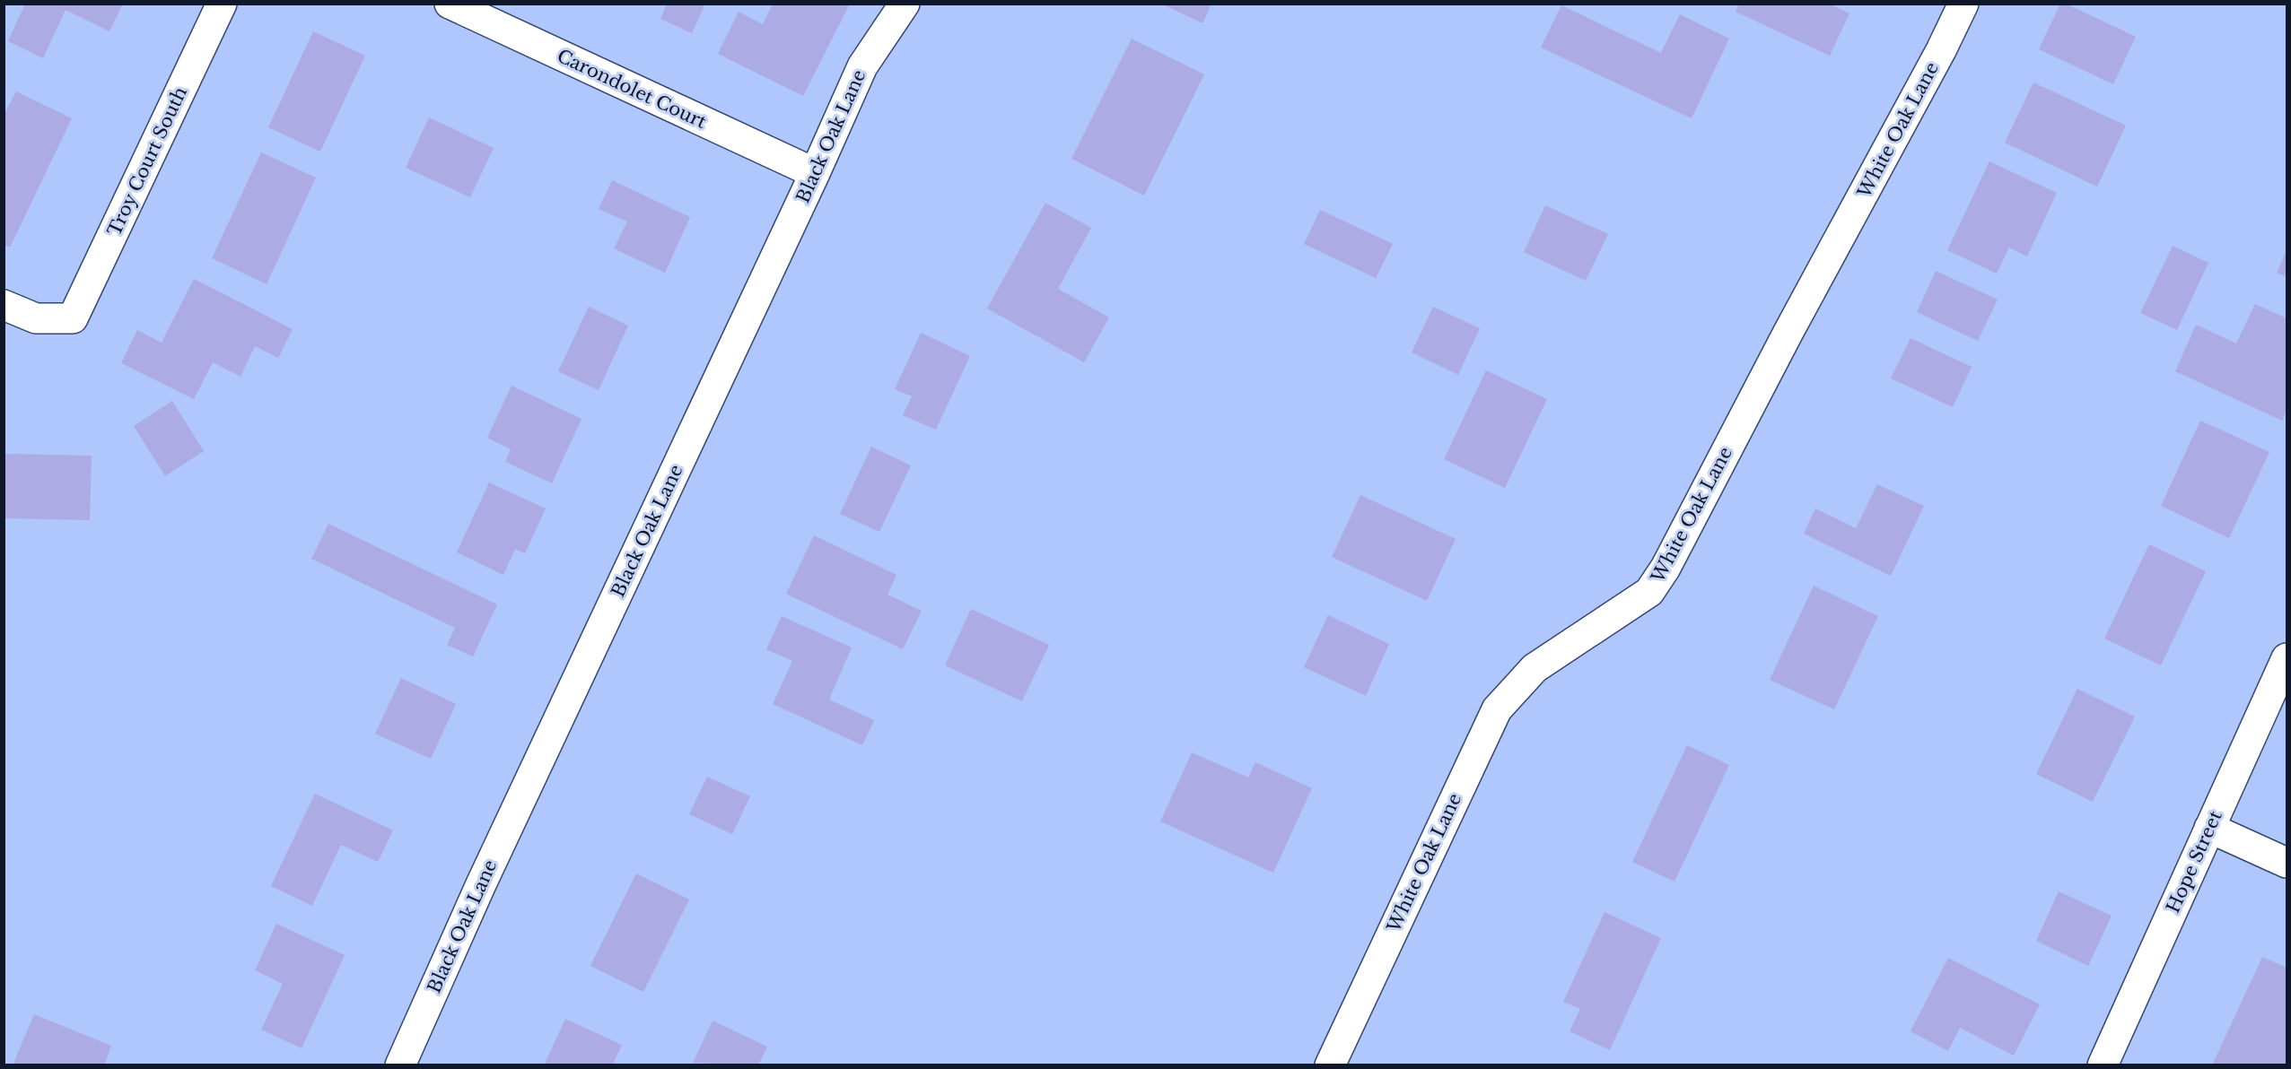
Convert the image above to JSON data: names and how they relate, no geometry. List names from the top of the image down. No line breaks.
{"streets":{"street":["Carondolet Court","White Oak Lane","Black Oak Lane","Troy Court South","Hope Street"]},"crossings":[["Carondolet Court","Black Oak Lane"]]}
